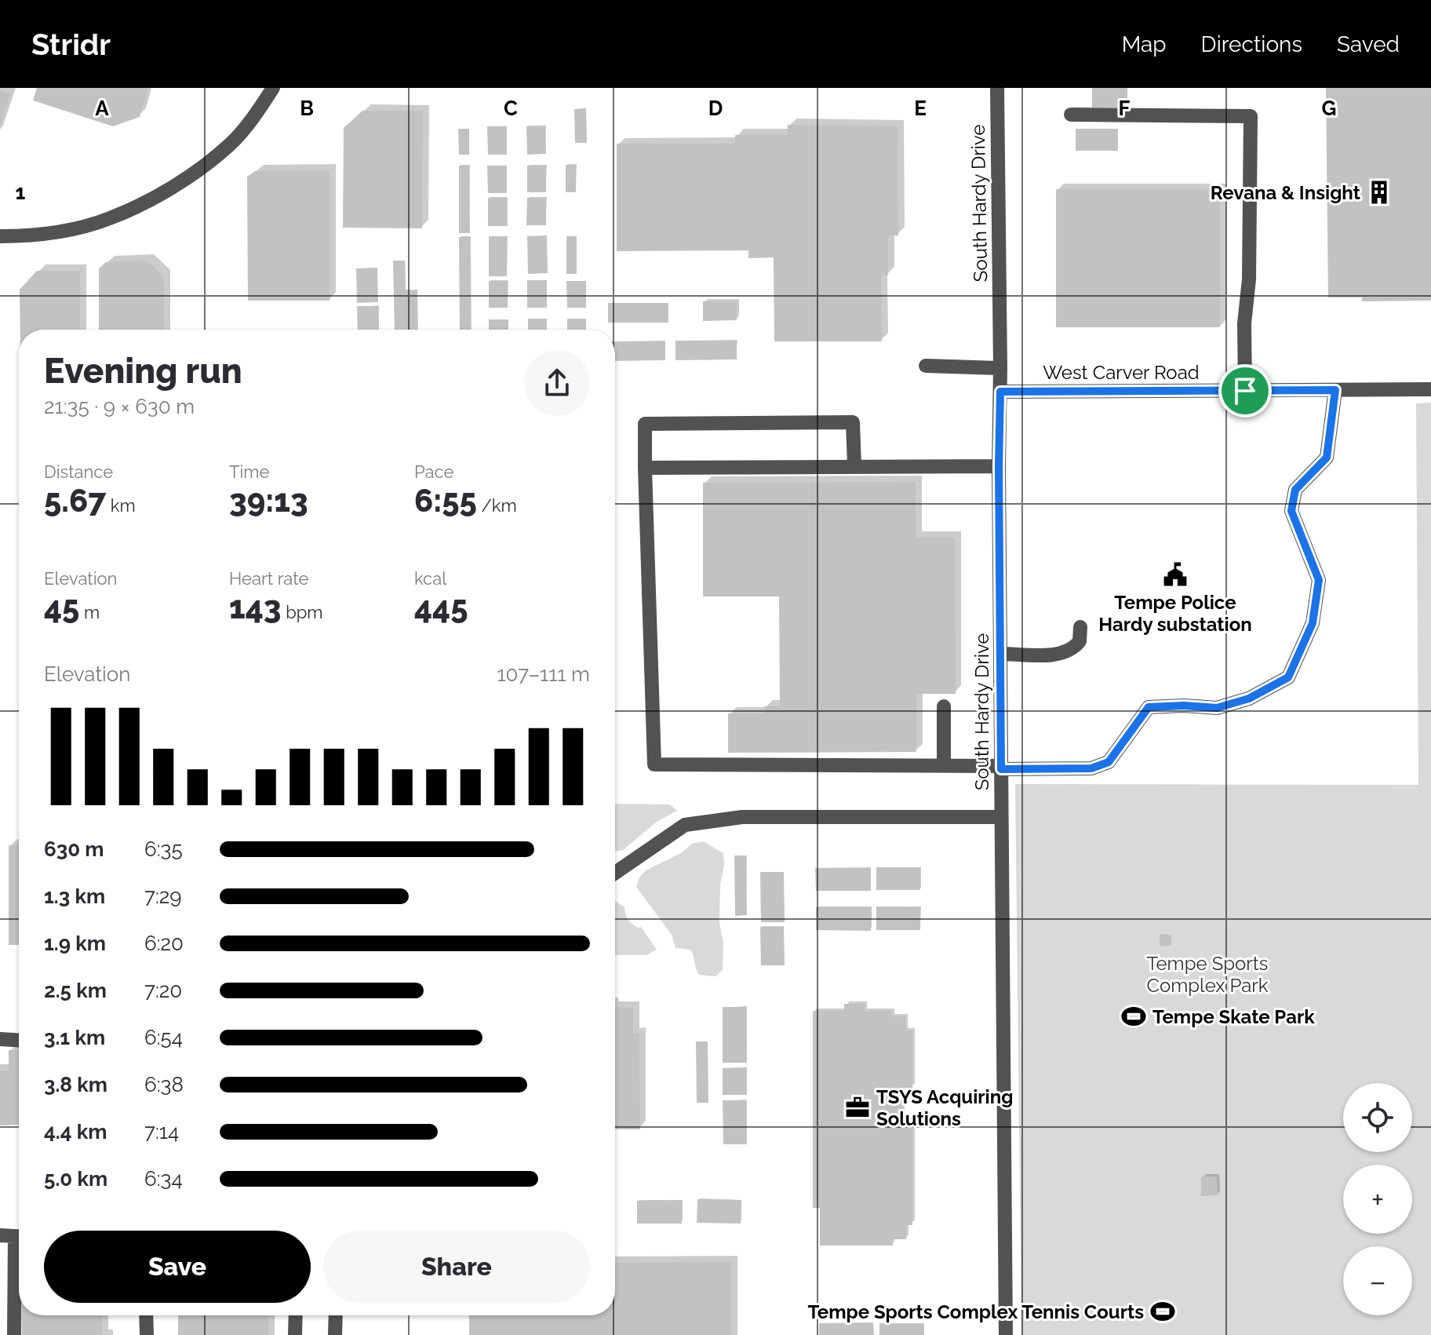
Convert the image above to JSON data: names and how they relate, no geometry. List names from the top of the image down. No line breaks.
{"streets":{"street":["South Hardy Drive","West Carver Road"]},"crossings":[["South Hardy Drive","West Carver Road"]],"parks":["Tempe Sports Complex Park"],"places":{"building":["Revana & Insight"],"public building":["Tempe Police Hardy substation"],"sports":["Tempe Skate Park","Tempe Sports Complex Tennis Courts"],"office":["TSYS Acquiring Solutions"]},"page":{"header":"Stridr","nav":["Map","Directions","Saved"],"heading":["Evening run","21:35 · 9 × 630 m"],"stats":[["Distance","5.67 km"],["Time","39:13"],["Pace","6:55 /km"],["Elevation","45 m"],["Heart rate","143 bpm"],["kcal","445"]],"chart":["Elevation","107–111 m"],"list":[{"name":"630 m","note":"6:35"},{"name":"1.3 km","note":"7:29"},{"name":"1.9 km","note":"6:20"},{"name":"2.5 km","note":"7:20"},{"name":"3.1 km","note":"6:54"},{"name":"3.8 km","note":"6:38"},{"name":"4.4 km","note":"7:14"},{"name":"5.0 km","note":"6:34"}],"map_buttons":["+","−"],"buttons":["Save","Share"]},"grid":{"columns":["A","B","C","D","E","F","G"],"rows":["1"]}}
